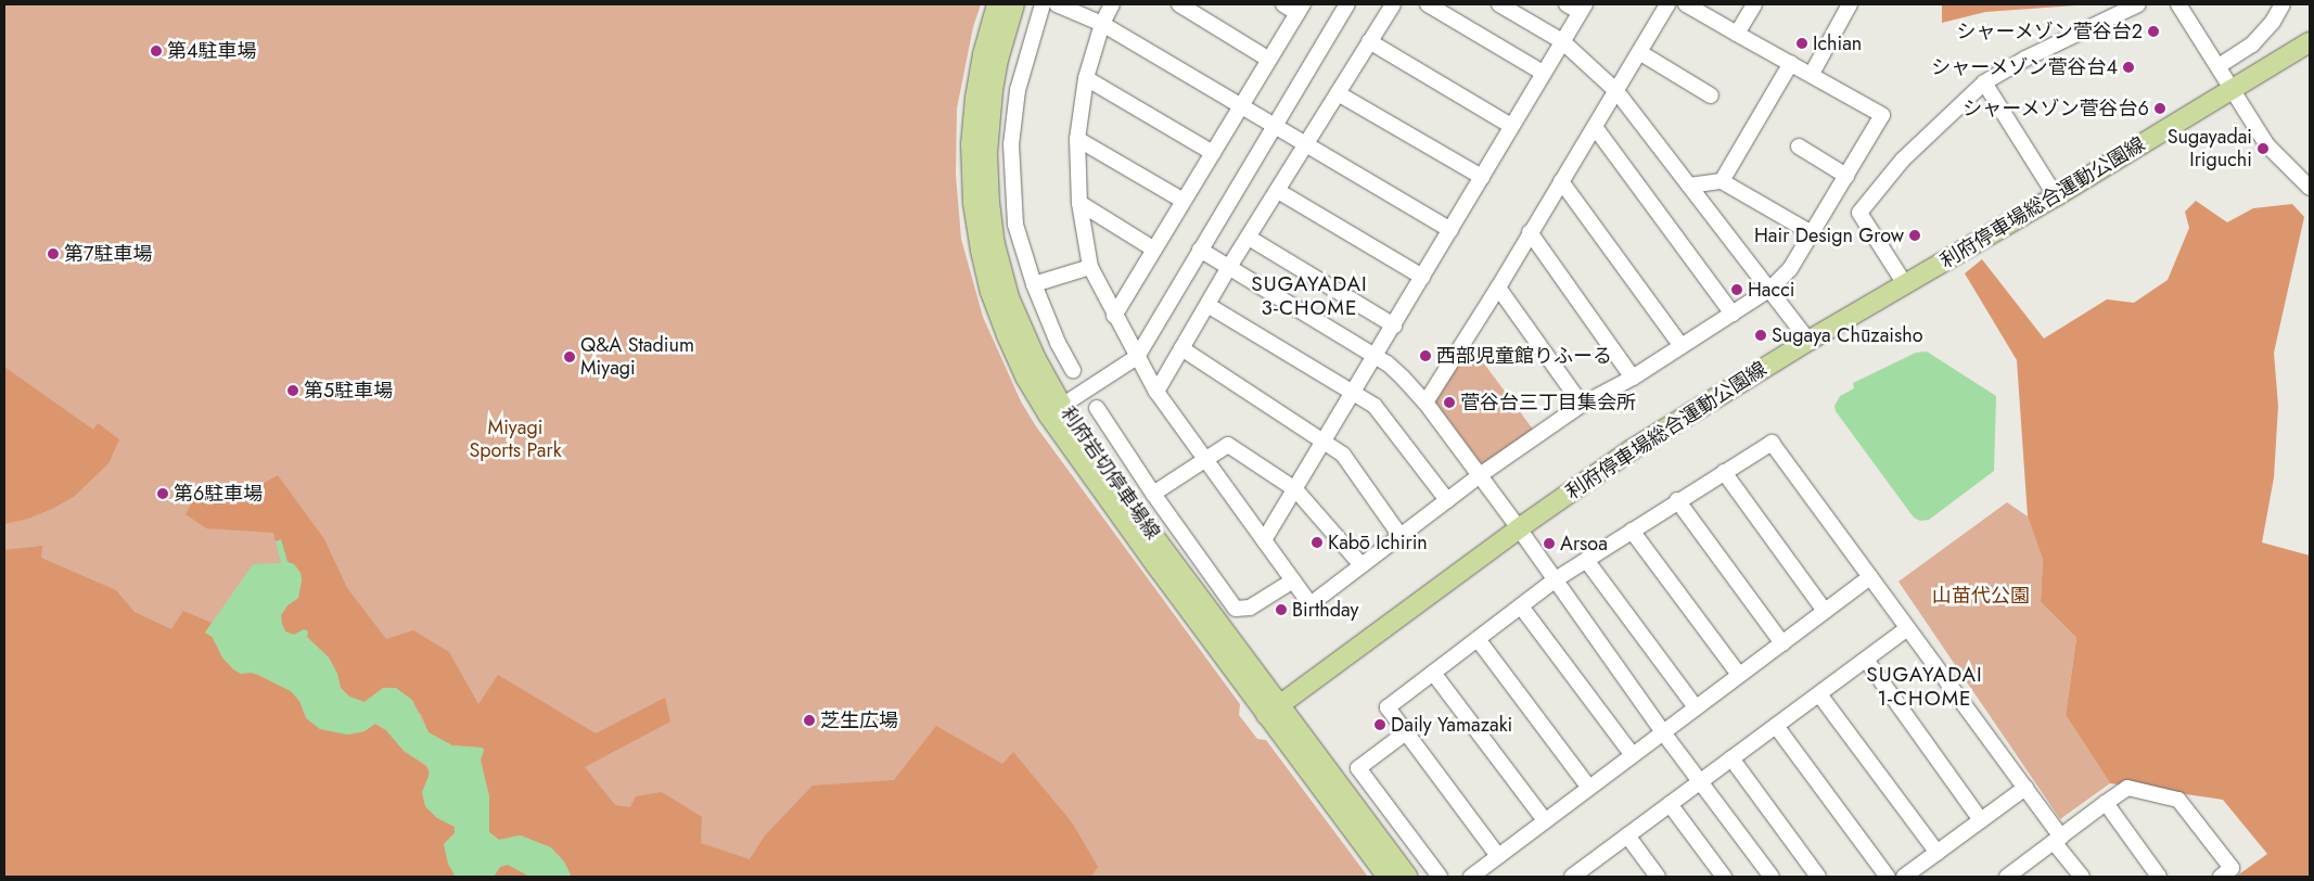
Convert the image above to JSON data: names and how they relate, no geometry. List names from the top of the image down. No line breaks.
{"streets":{"main road":["利府停車場総合運動公園線","利府岩切停車場線"]},"crossings":[["利府停車場総合運動公園線","利府岩切停車場線"]],"districts":["SUGAYADAI 3-CHOME","SUGAYADAI 1-CHOME"],"parks":["Miyagi Sports Park","山苗代公園"],"places":["シャーメゾン菅谷台2","Ichian","第4駐車場","シャーメゾン菅谷台4","シャーメゾン菅谷台6","Sugayadai Iriguchi","Hair Design Grow","第7駐車場","Hacci","Sugaya Chūzaisho","西部児童館りふーる","Q&A Stadium Miyagi","第5駐車場","菅谷台三丁目集会所","第6駐車場","Kabō Ichirin","Arsoa","Birthday","芝生広場","Daily Yamazaki"]}
